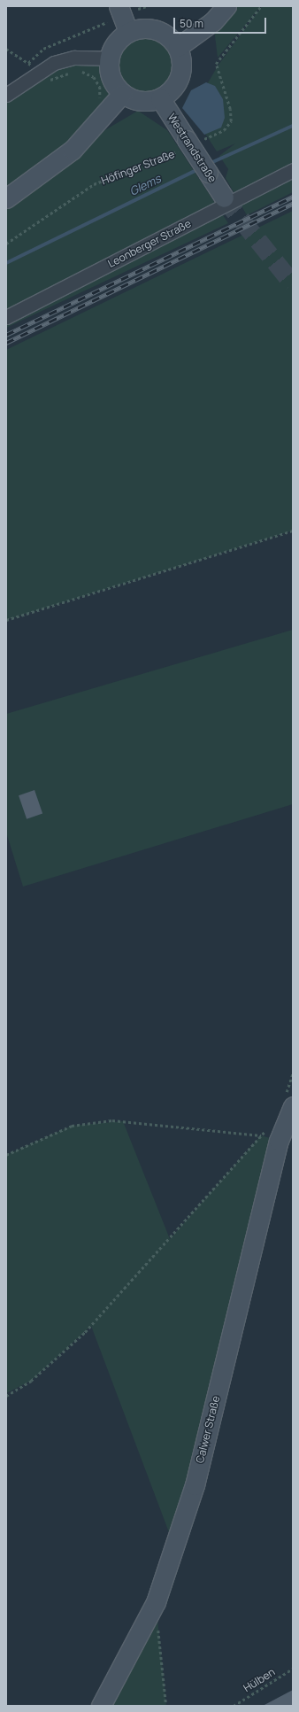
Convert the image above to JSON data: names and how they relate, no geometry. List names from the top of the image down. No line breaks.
{"streets":{"main road":["Westrandstraße","Calwer Straße"],"street":["Leonberger Straße"],"path":["Höfinger Straße","Hülben"]},"crossings":[["Westrandstraße","Höfinger Straße"]],"water":["Glems"],"scale_bar":"50 m"}
